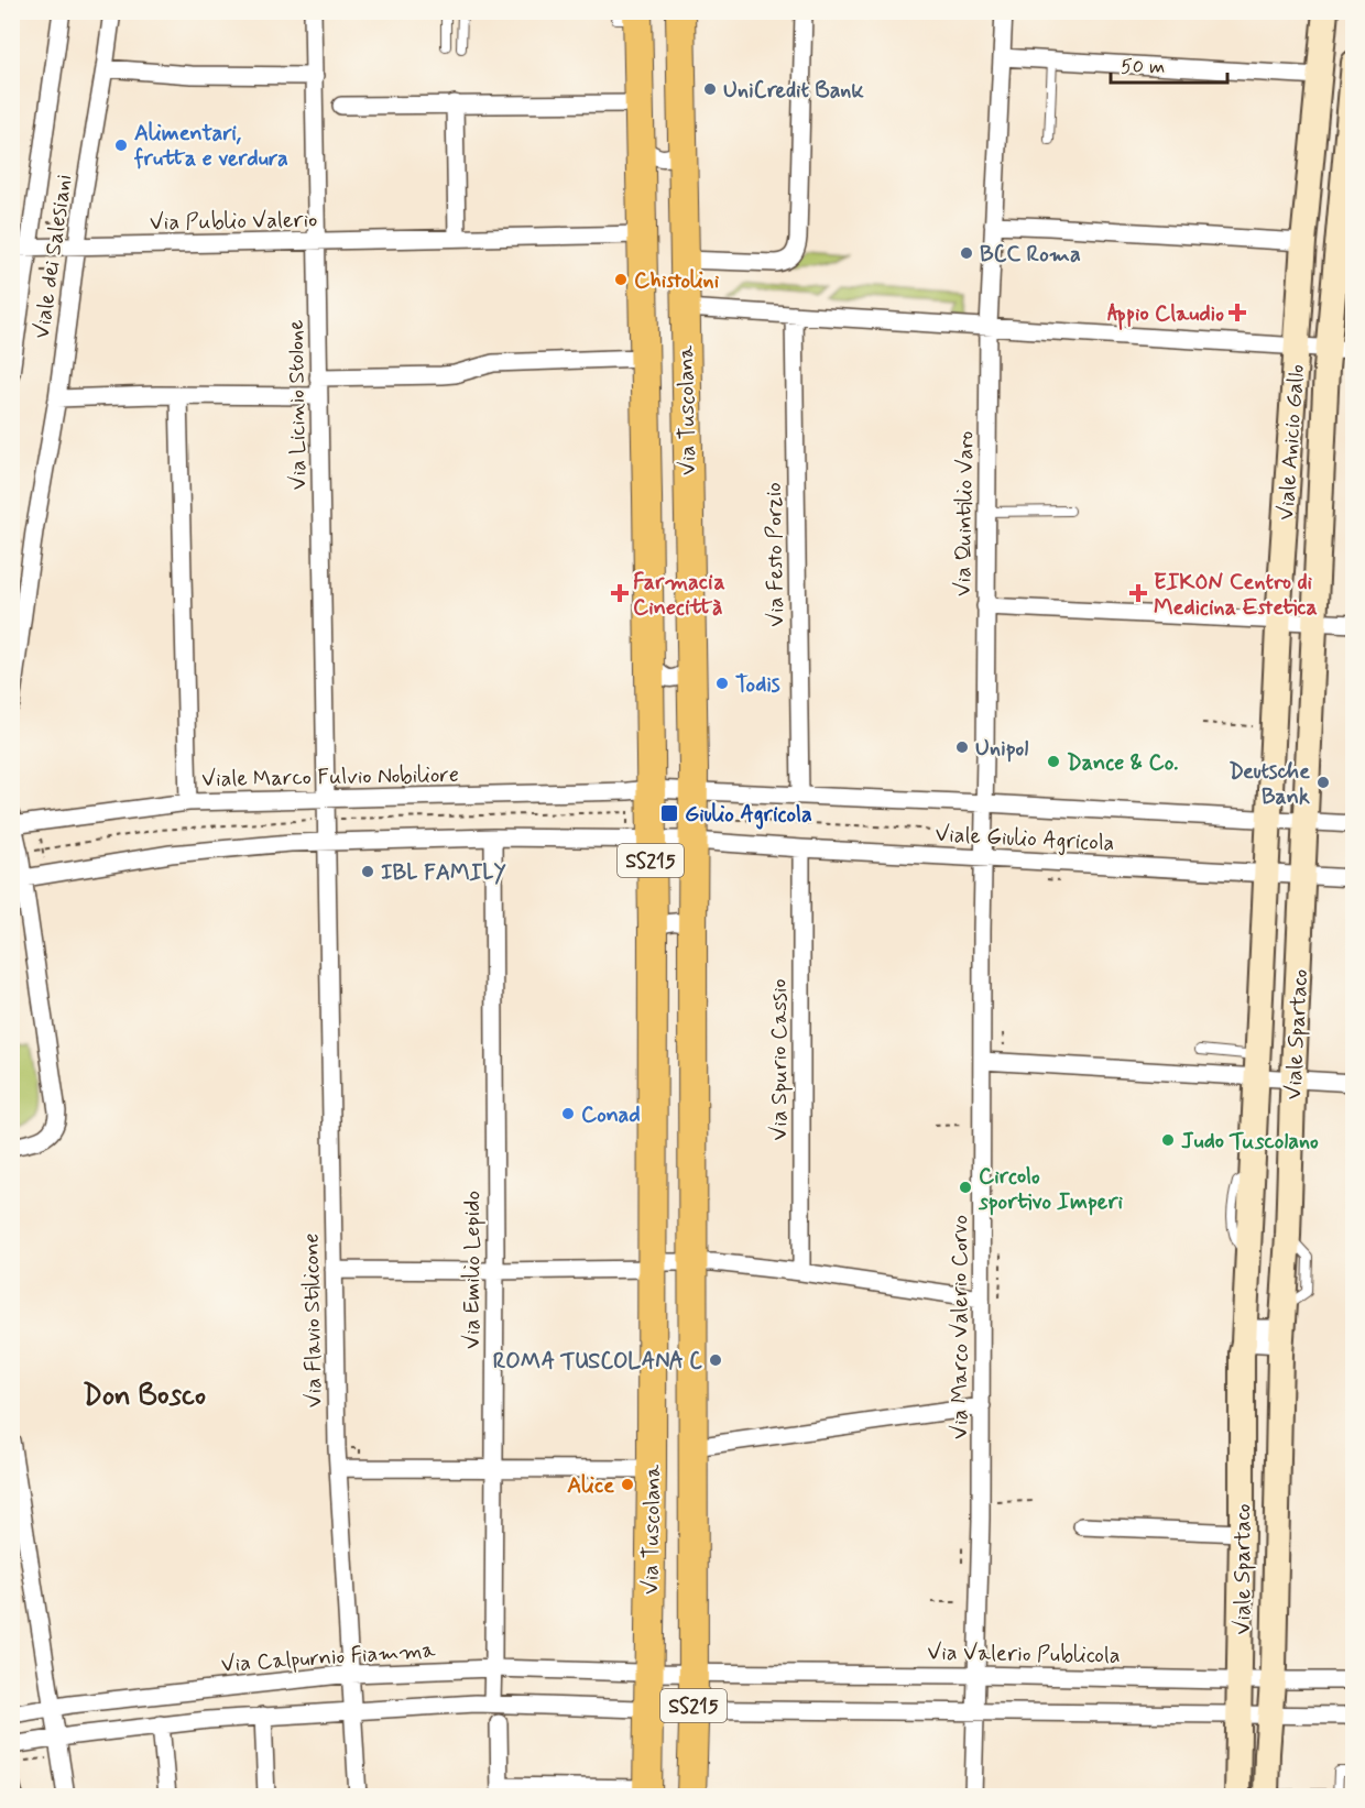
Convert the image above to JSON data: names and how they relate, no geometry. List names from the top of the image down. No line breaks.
{"streets":{"main road":["Via Tuscolana","SS215"],"street":["Via Publio Valerio","Viale dei Salesiani","Via Licinio Stolone","Viale Anicio Gallo","Via Quintilio Varo","Via Festo Porzio","Viale Marco Fulvio Nobiliore","Viale Giulio Agricola","Viale Spartaco","Via Spurio Cassio","Via Emilio Lepido","Via Flavio Stilicone","Via Marco Valerio Corvo","Via Valerio Publicola","Via Calpurnio Fiamma"]},"crossings":[["Via Publio Valerio","Viale dei Salesiani"],["Via Publio Valerio","Via Licinio Stolone"],["Via Publio Valerio","Via Tuscolana"],["Via Licinio Stolone","Viale Marco Fulvio Nobiliore"],["Via Licinio Stolone","Via Flavio Stilicone"],["Via Tuscolana","Viale Marco Fulvio Nobiliore"],["Via Tuscolana","Viale Giulio Agricola"],["Via Tuscolana","Via Valerio Publicola"],["Via Tuscolana","Via Calpurnio Fiamma"],["Viale Anicio Gallo","Viale Giulio Agricola"],["Viale Anicio Gallo","Viale Spartaco"],["Via Quintilio Varo","Viale Giulio Agricola"],["Via Quintilio Varo","Via Marco Valerio Corvo"],["Via Festo Porzio","Viale Giulio Agricola"],["Viale Giulio Agricola","Viale Spartaco"],["Viale Giulio Agricola","Via Spurio Cassio"],["Viale Giulio Agricola","Via Marco Valerio Corvo"],["Viale Spartaco","Via Valerio Publicola"],["Via Emilio Lepido","Via Calpurnio Fiamma"],["Via Flavio Stilicone","Via Calpurnio Fiamma"],["Via Marco Valerio Corvo","Via Valerio Publicola"],["Via Valerio Publicola","Via Calpurnio Fiamma"]],"districts":["Don Bosco"],"places":{"other":["UniCredit Bank","Alimentari, frutta e verdura","BCC Roma","Chistolini","Todis","Unipol","Dance & Co.","Deutsche Bank","IBL FAMILY","Conad","Judo Tuscolano","Circolo sportivo Imperi","ROMA TUSCOLANA C","Alice"],"health":["Appio Claudio","Farmacia Cinecittà","EIKON Centro di Medicina Estetica"],"transit":["Giulio Agricola"]},"scale_bar":"50 m"}
